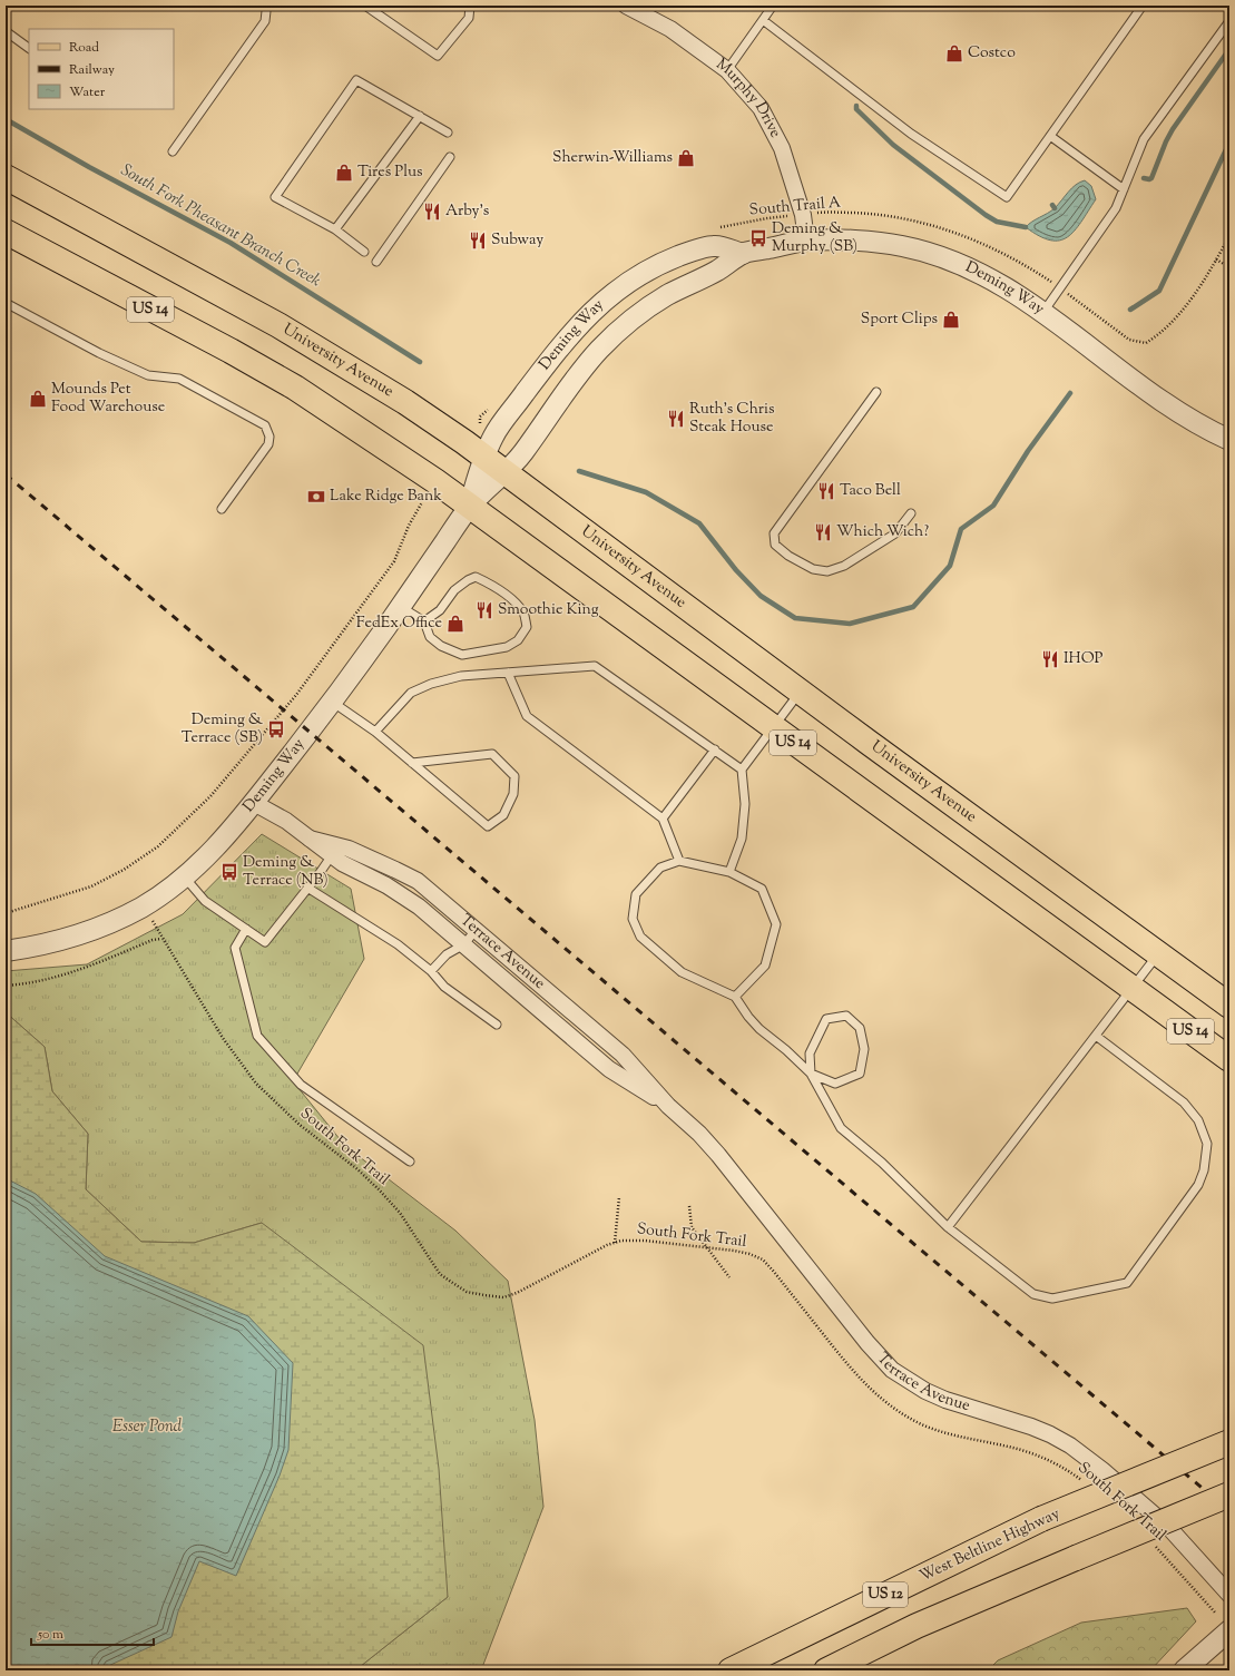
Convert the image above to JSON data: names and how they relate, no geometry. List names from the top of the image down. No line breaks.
{"streets":{"main road":["US 14","University Avenue","West Beltline Highway","US 12"],"street":["Murphy Drive","Deming Way","Terrace Avenue"],"path":["South Trail A","South Fork Trail"]},"crossings":[["Murphy Drive","South Trail A"],["Murphy Drive","Deming Way"],["Deming Way","US 14"],["Deming Way","University Avenue"],["Deming Way","Terrace Avenue"],["Deming Way","South Fork Trail"]],"water":["South Fork Pheasant Branch Creek","Esser Pond"],"places":{"shop":["Costco","Sherwin-Williams","Tires Plus","Sport Clips","Mounds Pet Food Warehouse","FedEx Office"],"restaurant":["Arby's","Subway","Ruth's Chris Steak House","Taco Bell","Which Wich?","Smoothie King","IHOP"],"bus stop":["Deming & Murphy (SB)","Deming & Terrace (SB)","Deming & Terrace (NB)"],"bank":["Lake Ridge Bank"]},"legend":["Road","Railway","Water"],"scale_bar":"50 m"}
